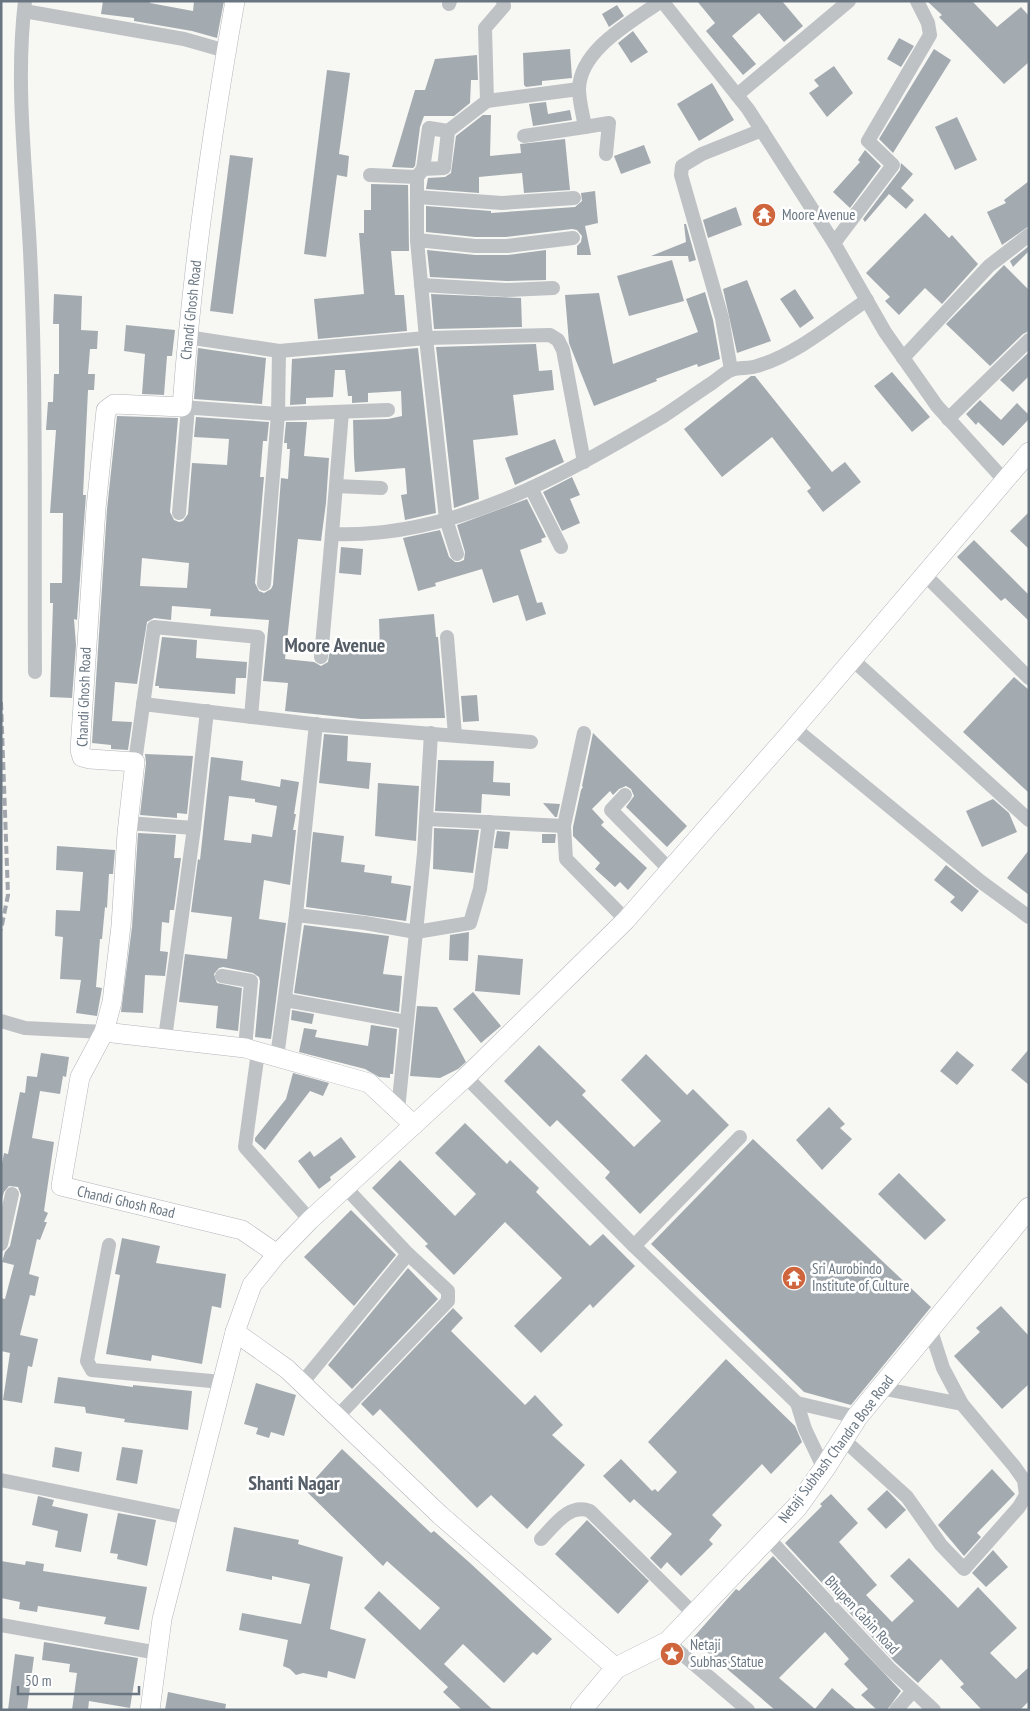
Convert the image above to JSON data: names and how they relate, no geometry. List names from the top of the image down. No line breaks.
{"streets":{"main road":["Netaji Subhash Chandra Bose Road"],"street":["Chandi Ghosh Road","Bhupen Cabin Road"]},"crossings":[["Netaji Subhash Chandra Bose Road","Bhupen Cabin Road"]],"districts":["Moore Avenue","Shanti Nagar"],"places":{"temple":["Moore Avenue","Sri Aurobindo Institute of Culture"],"place":["Netaji Subhas Statue"]},"scale_bar":"50 m"}
